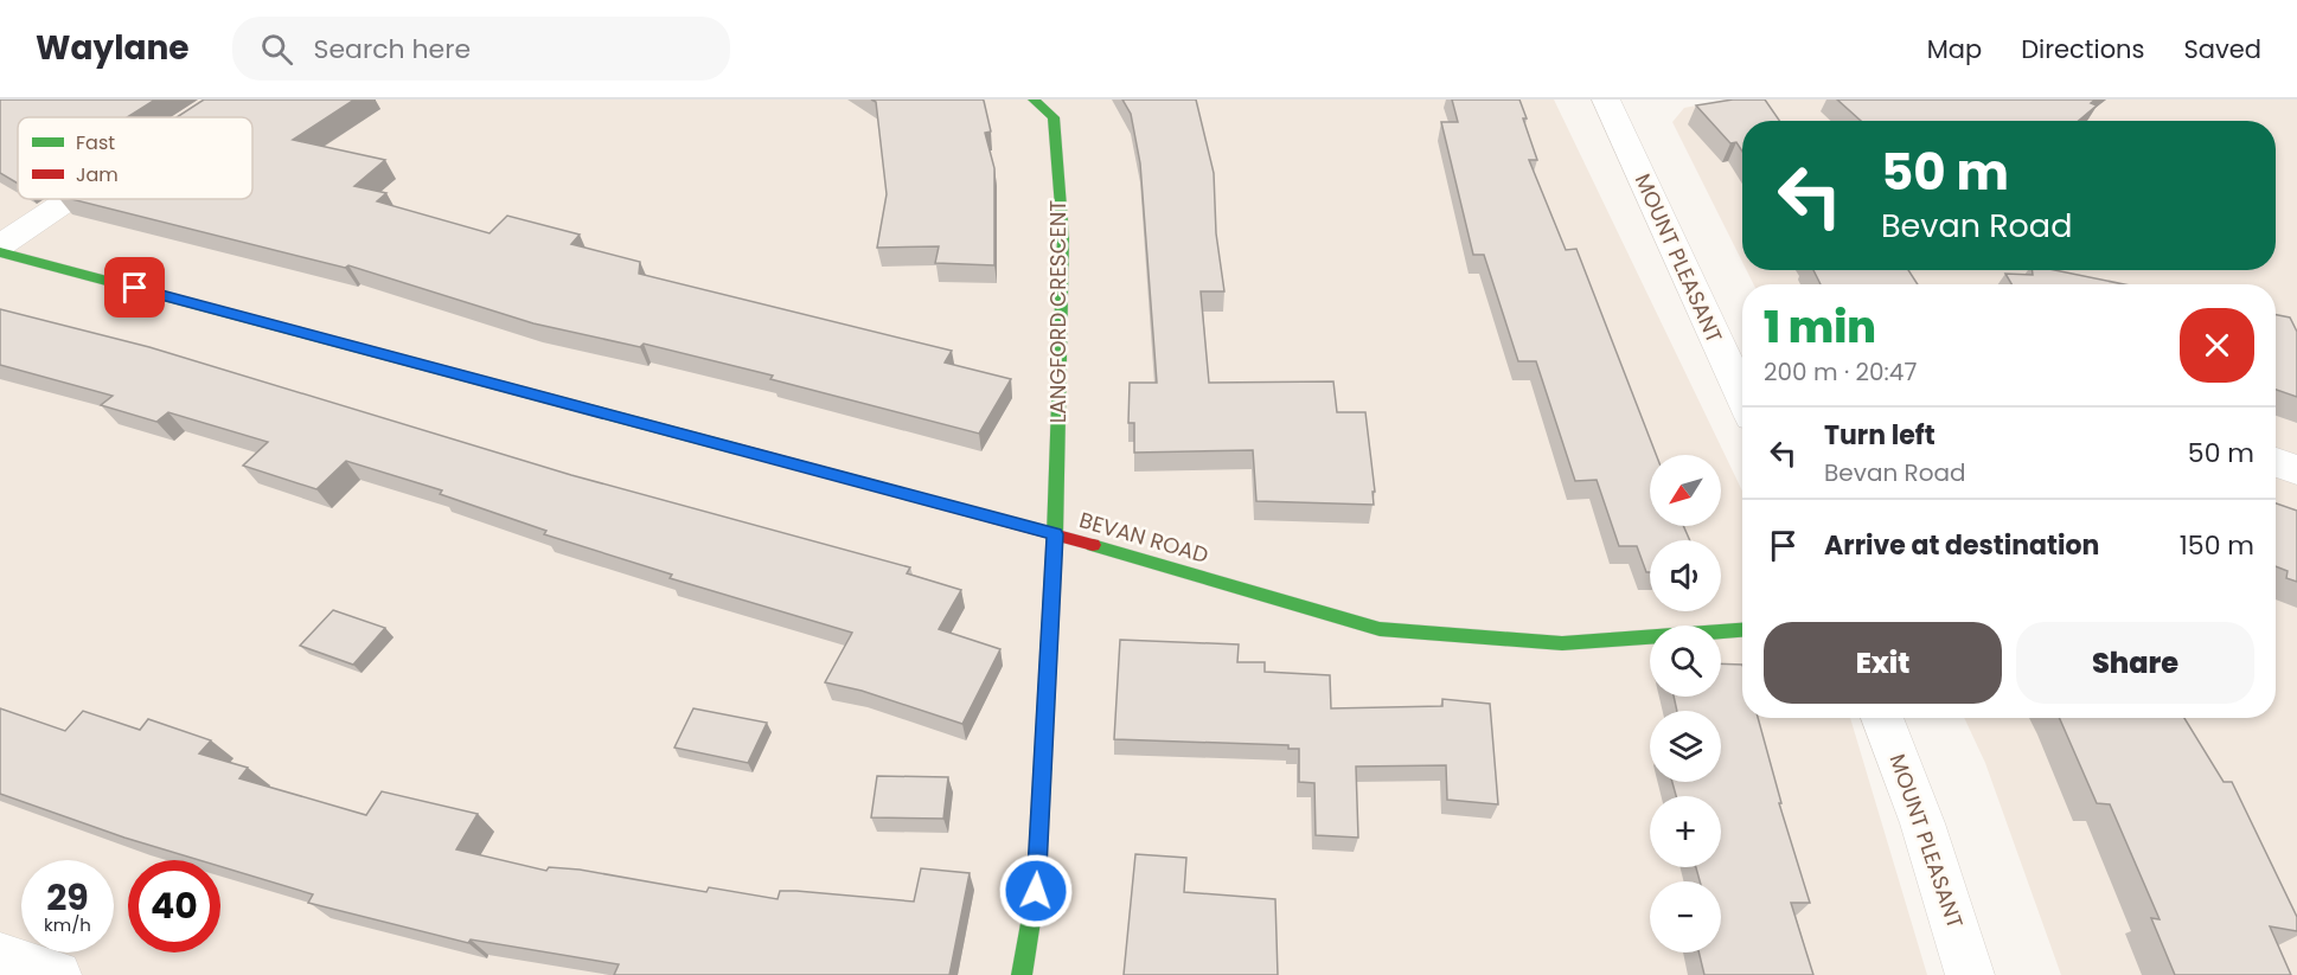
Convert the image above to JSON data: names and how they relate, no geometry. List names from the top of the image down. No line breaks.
{"streets":{"street":["MOUNT PLEASANT","LANGFORD CRESCENT","BEVAN ROAD"]},"crossings":[["LANGFORD CRESCENT","BEVAN ROAD"]],"legend":["Fast","Jam"],"north":"bottom left","page":{"header":"Waylane","search":"Search here","nav":["Map","Directions","Saved"],"turn":["50 m","Bevan Road"],"heading":["1 min","200 m · 20:47"],"list":[{"name":"Turn left","note":"Bevan Road","value":"50 m"},{"name":"Arrive at destination","value":"150 m"}],"map_buttons":["+","−"],"buttons":["Exit","Share"],"speed":"29 km/h","limit":"40"}}
